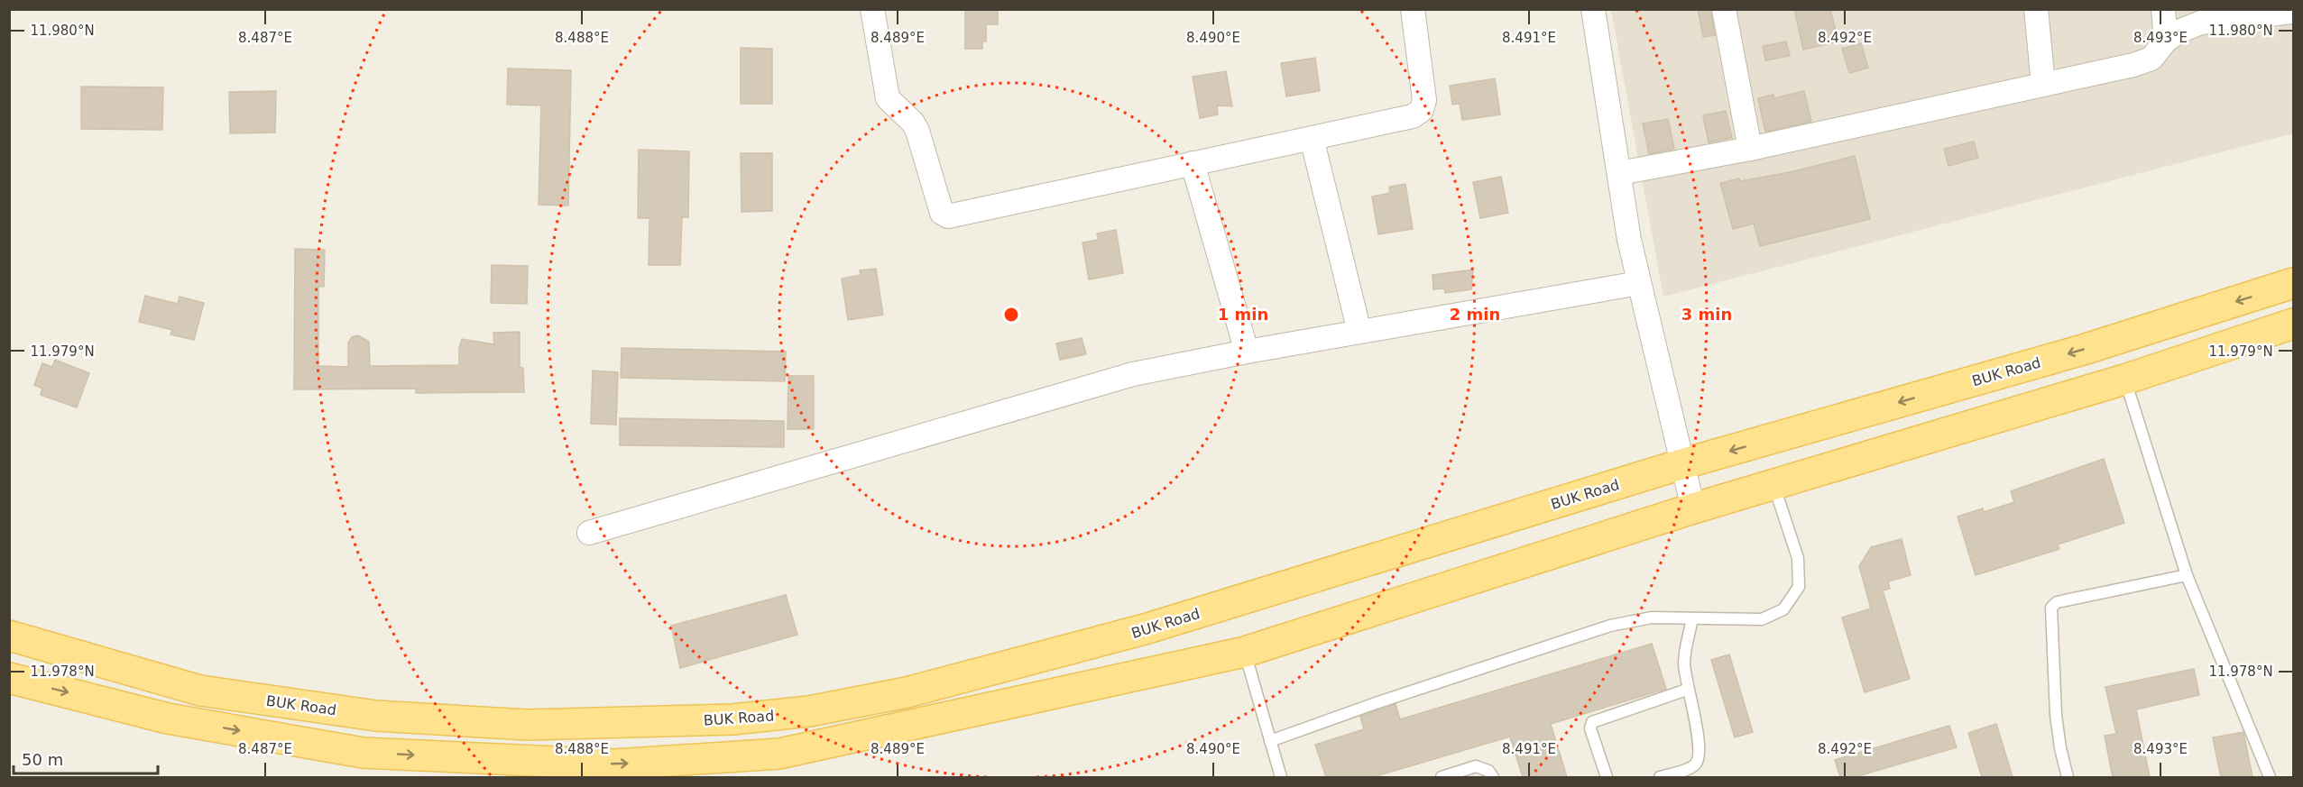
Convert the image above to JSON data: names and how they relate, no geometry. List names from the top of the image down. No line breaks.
{"streets":{"main road":["BUK Road"]},"scale_bar":"50 m","coordinates":["11.980°N","8.487°E","8.488°E","8.489°E","8.490°E","8.491°E","8.492°E","8.493°E","11.979°N","11.978°N"],"rings":["1 min","2 min","3 min"]}
